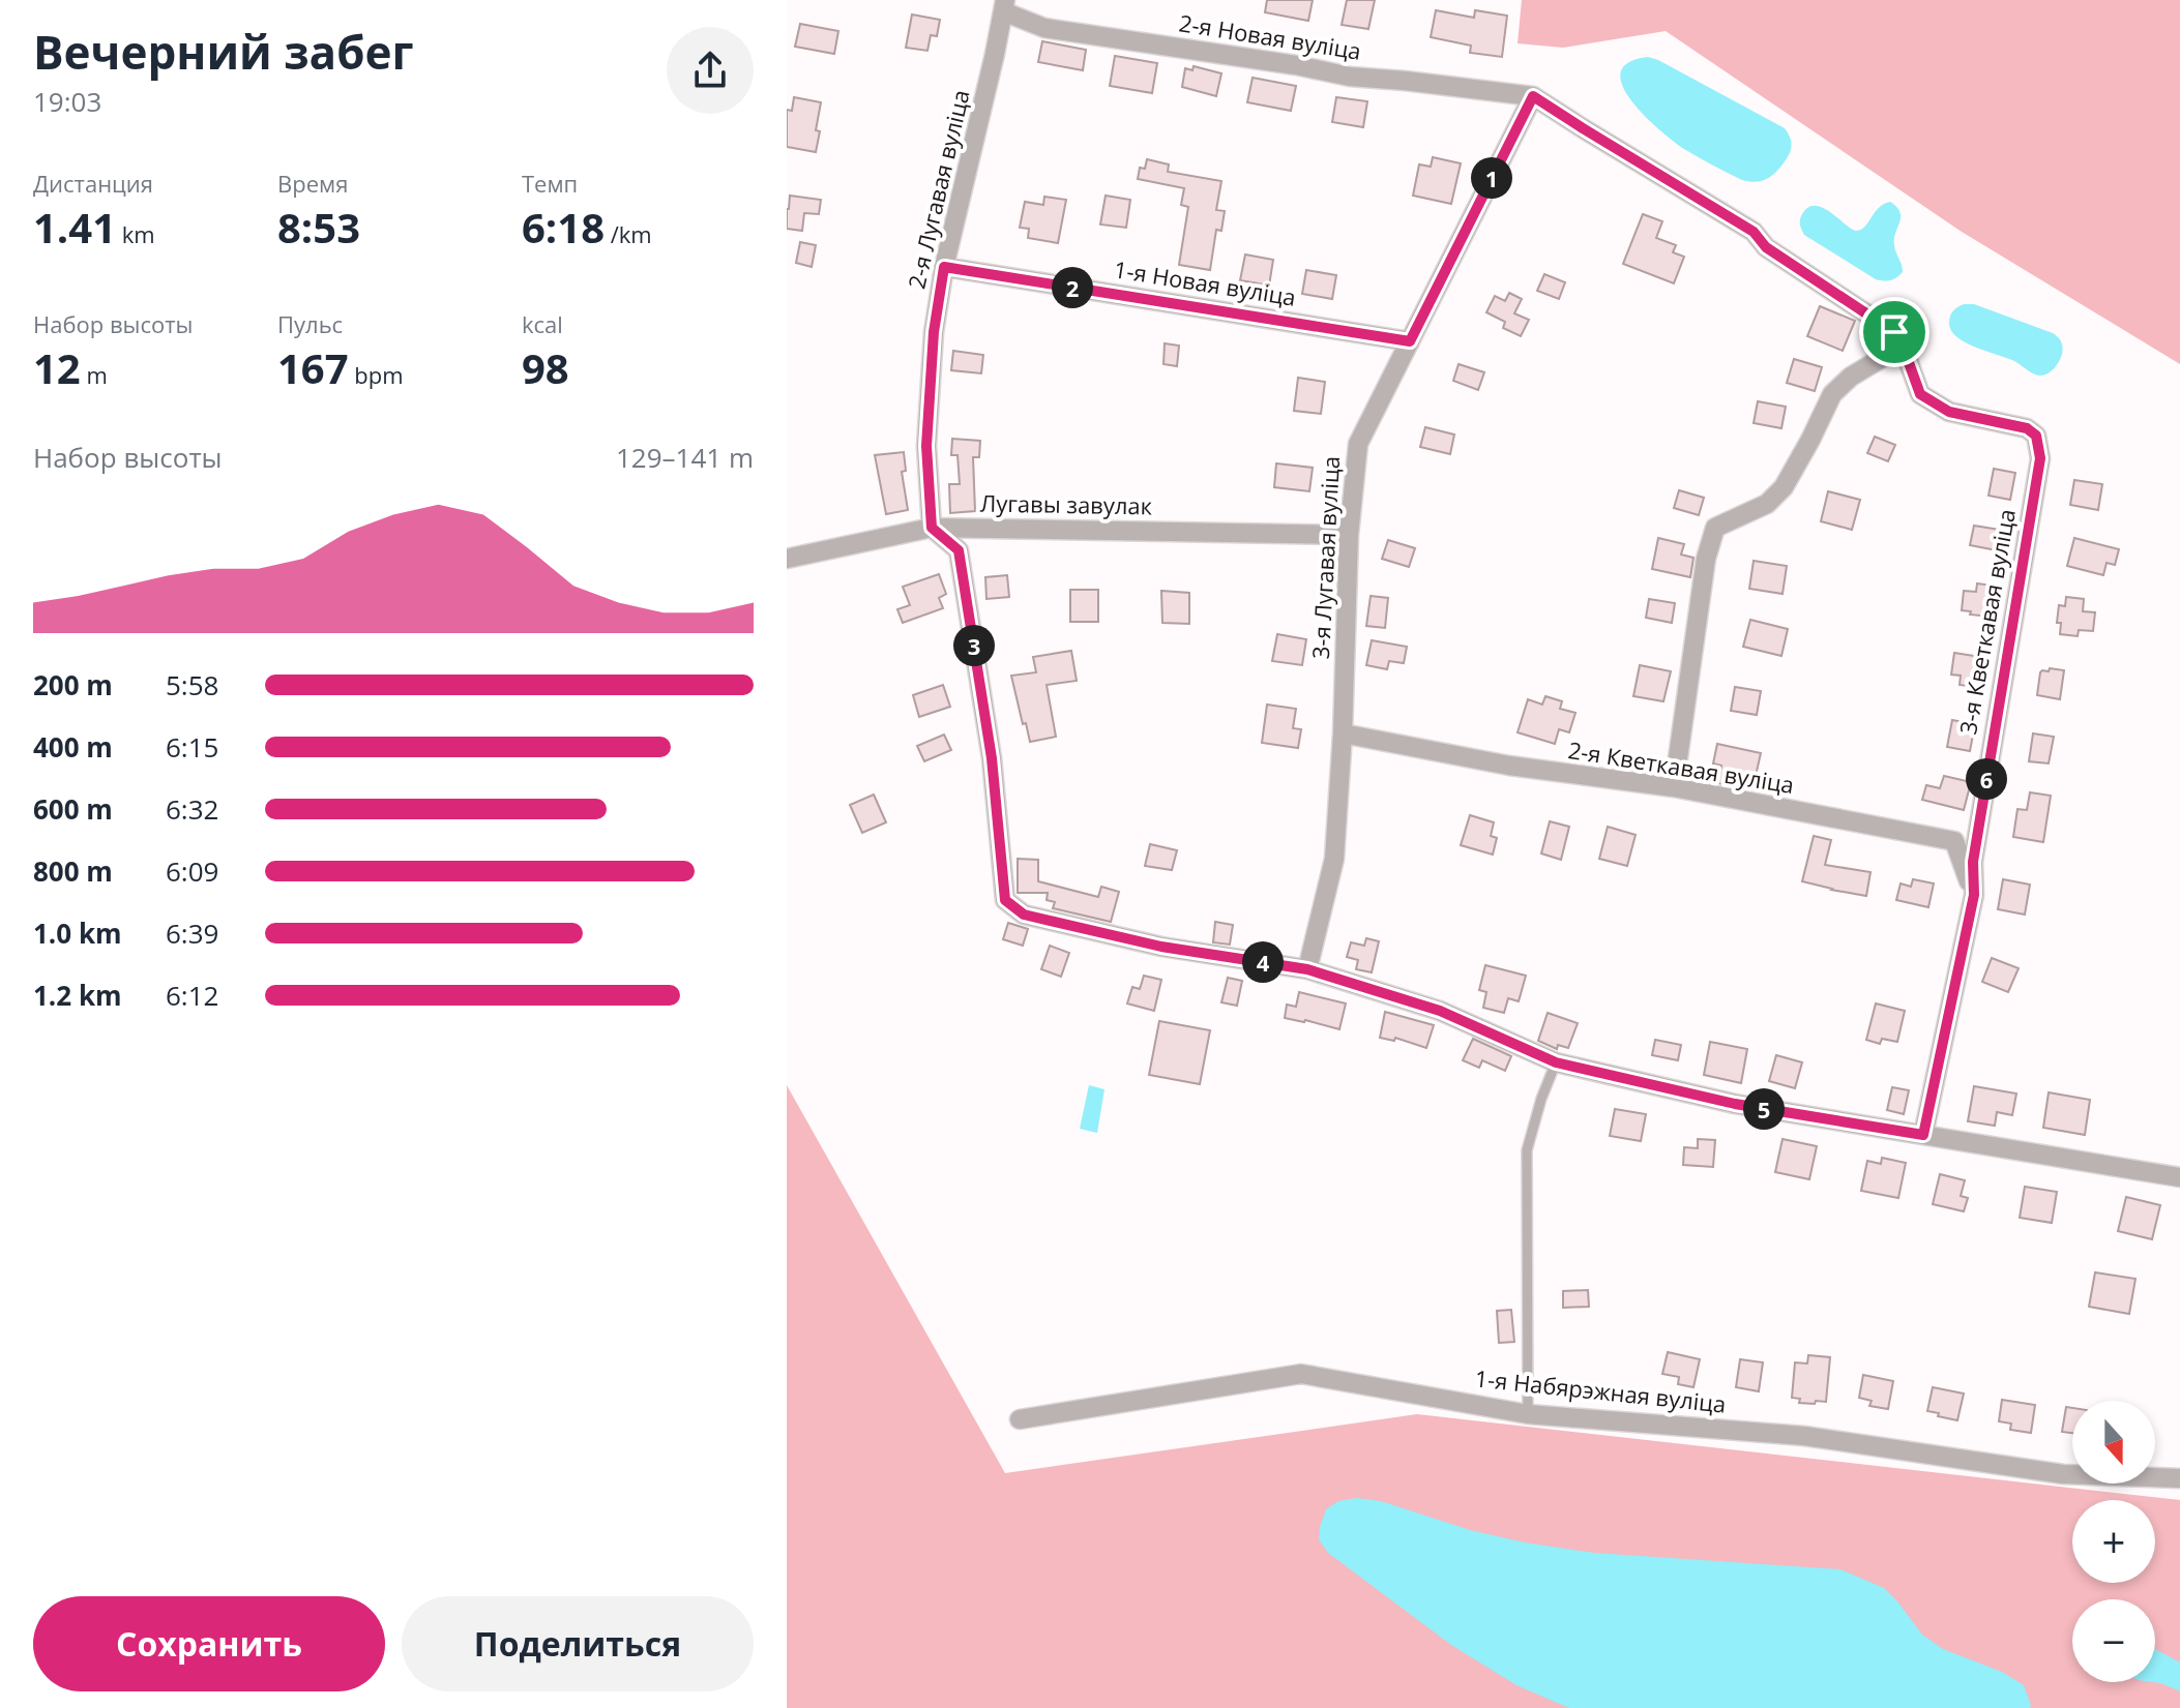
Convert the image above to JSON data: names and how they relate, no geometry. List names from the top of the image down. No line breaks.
{"streets":{"street":["2-я Новая вуліца","2-я Лугавая вуліца","1-я Новая вуліца","Лугавы завулак","3-я Лугавая вуліца","3-я Кветкавая вуліца","2-я Кветкавая вуліца","1-я Набярэжная вуліца"]},"crossings":[["2-я Новая вуліца","2-я Лугавая вуліца"],["2-я Новая вуліца","3-я Лугавая вуліца"],["2-я Лугавая вуліца","1-я Новая вуліца"],["2-я Лугавая вуліца","Лугавы завулак"],["1-я Новая вуліца","3-я Лугавая вуліца"],["Лугавы завулак","3-я Лугавая вуліца"],["3-я Лугавая вуліца","2-я Кветкавая вуліца"],["3-я Кветкавая вуліца","2-я Кветкавая вуліца"]],"north":"bottom","page":{"heading":["Вечерний забег","19:03"],"stats":[["Дистанция","1.41 km"],["Время","8:53"],["Темп","6:18 /km"],["Набор высоты","12 m"],["Пульс","167 bpm"],["kcal","98"]],"pins":["1","2","3","6","4","5"],"chart":["Набор высоты","129–141 m"],"list":[{"name":"200 m","note":"5:58"},{"name":"400 m","note":"6:15"},{"name":"600 m","note":"6:32"},{"name":"800 m","note":"6:09"},{"name":"1.0 km","note":"6:39"},{"name":"1.2 km","note":"6:12"}],"map_buttons":["+","−"],"buttons":["Сохранить","Поделиться"]}}
